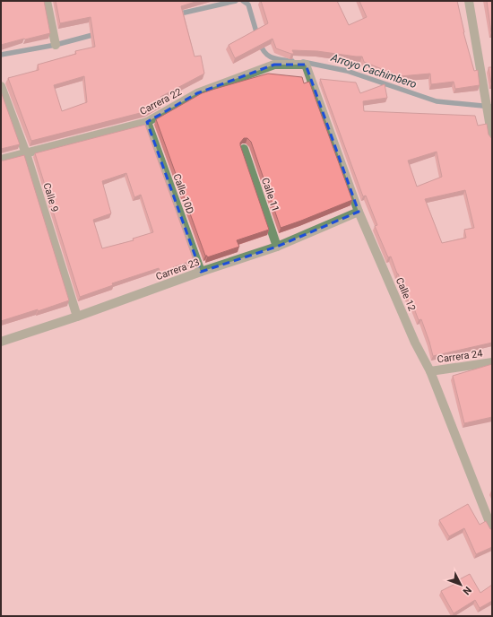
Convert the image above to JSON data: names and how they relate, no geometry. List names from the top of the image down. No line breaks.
{"streets":{"street":["Carrera 22","Calle 10D","Calle 11","Calle 9","Carrera 23","Calle 12","Carrera 24"]},"crossings":[["Carrera 22","Calle 10D"],["Carrera 22","Calle 9"],["Carrera 22","Calle 12"],["Calle 10D","Carrera 23"],["Calle 11","Carrera 23"],["Calle 9","Carrera 23"],["Carrera 23","Calle 12"],["Calle 12","Carrera 24"]],"water":["Arroyo Cachimbero"],"north":"bottom right"}
